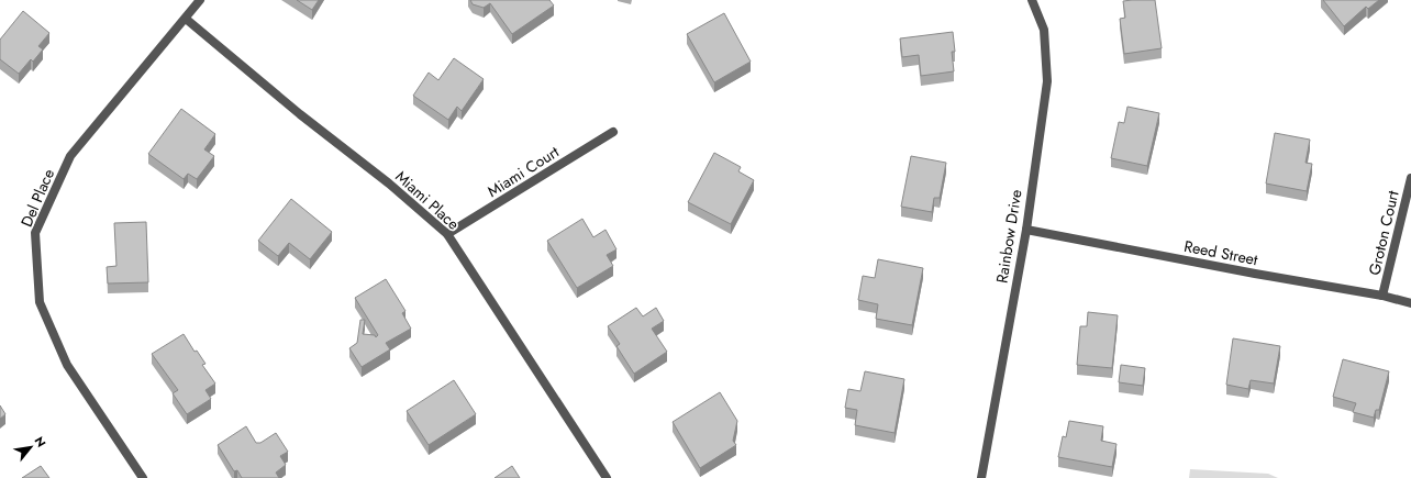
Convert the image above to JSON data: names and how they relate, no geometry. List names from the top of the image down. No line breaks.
{"streets":{"street":["Miami Court","Del Place","Miami Place","Groton Court","Rainbow Drive","Reed Street"]},"crossings":[["Miami Court","Miami Place"],["Del Place","Miami Place"],["Groton Court","Reed Street"],["Rainbow Drive","Reed Street"]],"north":"top right"}
